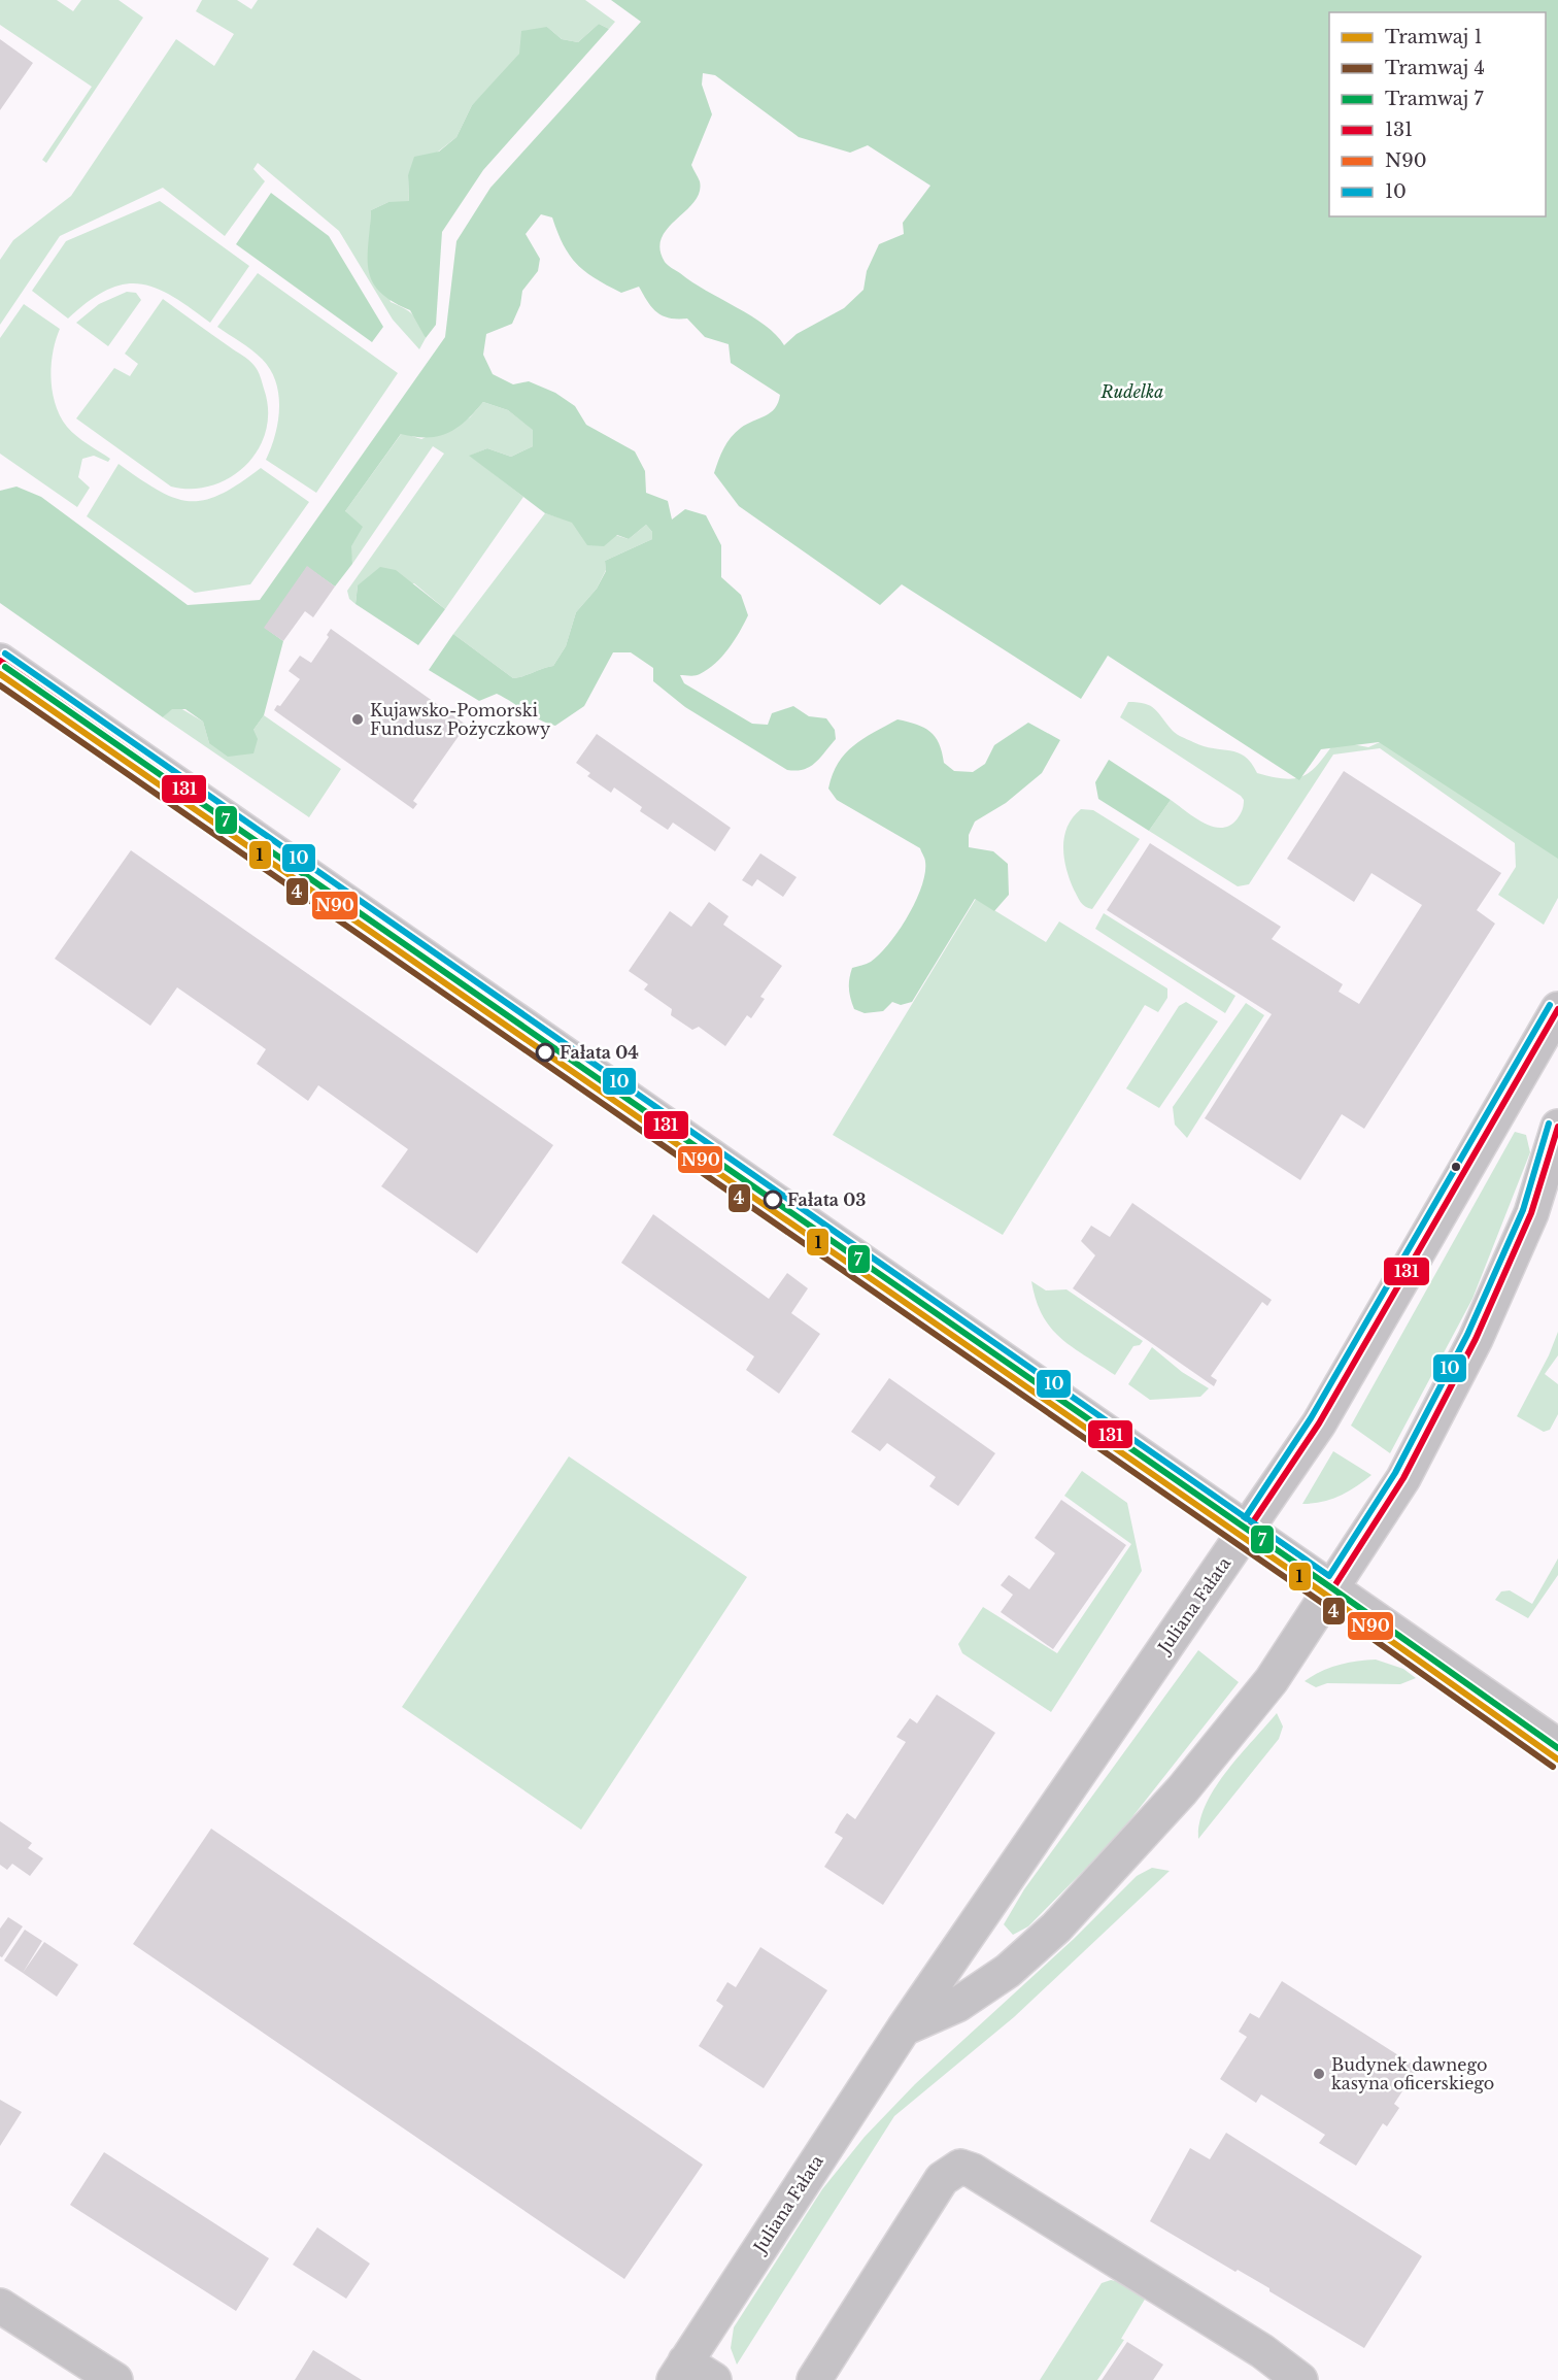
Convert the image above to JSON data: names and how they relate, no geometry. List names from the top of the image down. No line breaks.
{"streets":{"street":["Juliana Fałata"]},"parks":["Rudelka"],"places":["Kujawsko-Pomorski Fundusz Pożyczkowy","Fałata 04","Fałata 03","Budynek dawnego kasyna oficerskiego"],"lines":["transit line 10","transit line 131","tram line 7","transit line N90","tram line 1","tram line 4"],"legend":["Tramwaj 1","Tramwaj 4","Tramwaj 7","131","N90","10"]}
